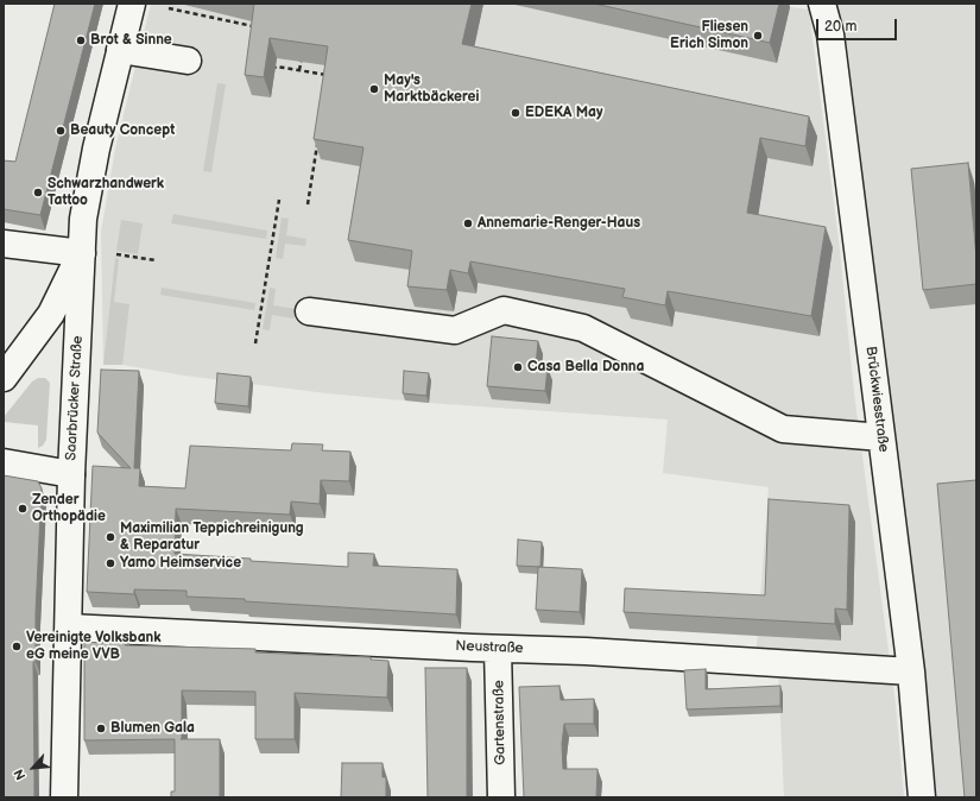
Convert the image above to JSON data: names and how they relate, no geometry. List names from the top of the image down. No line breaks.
{"streets":{"street":["Saarbrücker Straße","Brückwiesstraße","Neustraße","Gartenstraße"]},"crossings":[["Saarbrücker Straße","Neustraße"],["Brückwiesstraße","Neustraße"],["Neustraße","Gartenstraße"]],"places":["Fliesen Erich Simon","Brot & Sinne","May's Marktbäckerei","EDEKA May","Beauty Concept","Schwarzhandwerk Tattoo","Annemarie-Renger-Haus","Casa Bella Donna","Zender Orthopädie","Maximilian Teppichreinigung & Reparatur","Yamo Heimservice","Vereinigte Volksbank eG meine VVB","Blumen Gala"],"scale_bar":"20 m","north":"bottom left"}
